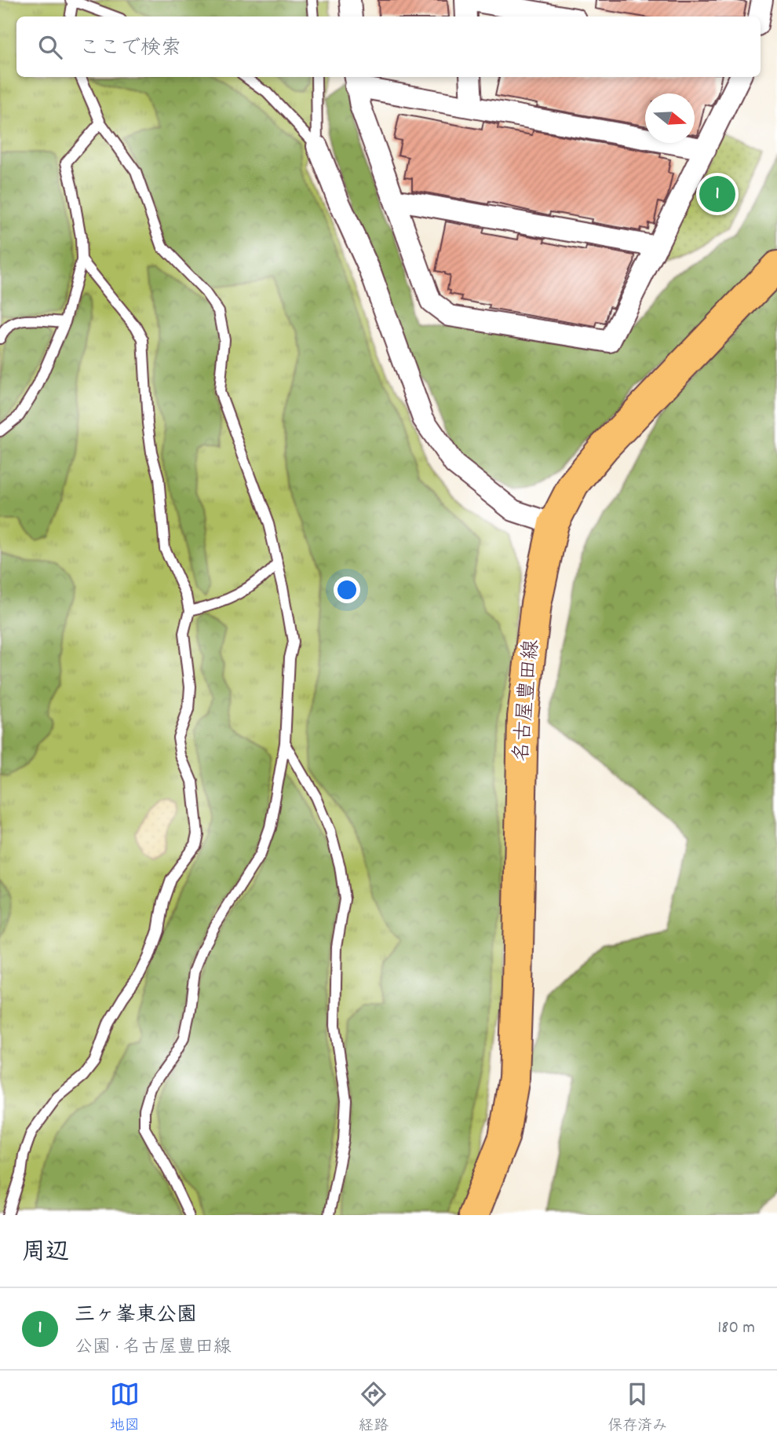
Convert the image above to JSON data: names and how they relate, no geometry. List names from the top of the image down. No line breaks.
{"streets":{"main road":["名古屋豊田線"]},"north":"right","page":{"search":"ここで検索","pins":"1","heading":"周辺","list":[{"mark":"1","name":"三ヶ峯東公園","note":"公園 · 名古屋豊田線","value":"180 m"}],"nav":["地図","経路","保存済み"]}}
